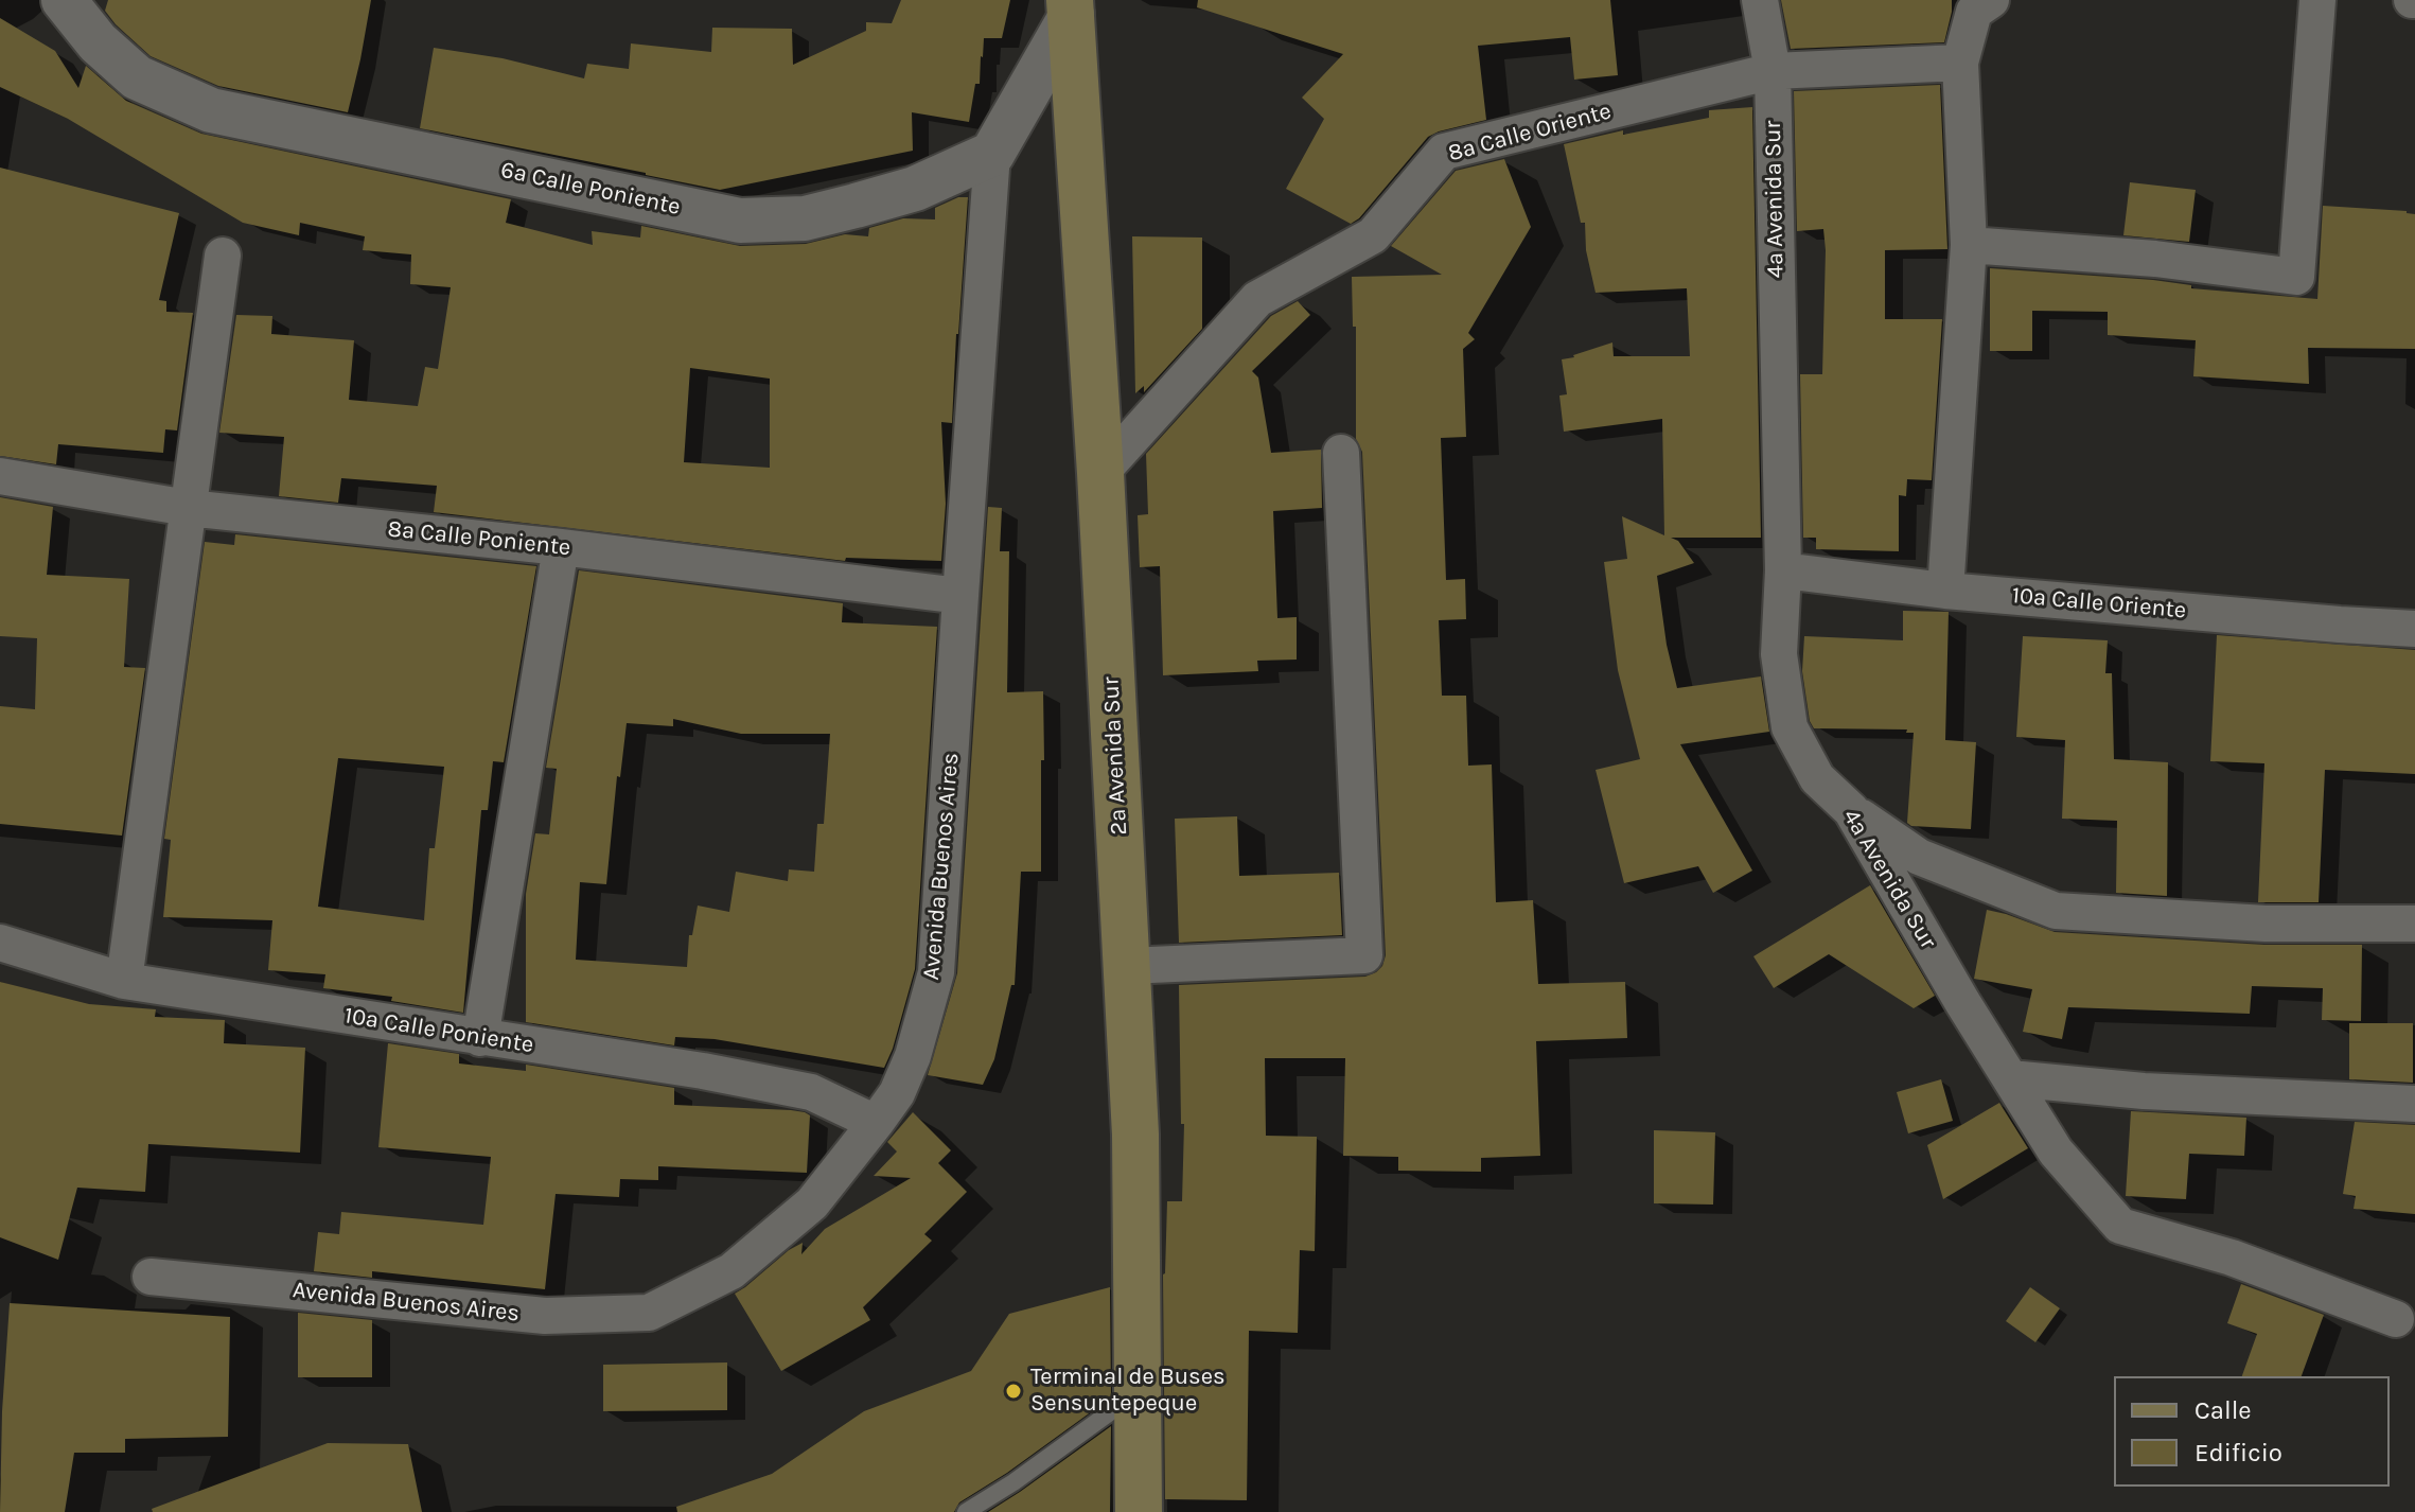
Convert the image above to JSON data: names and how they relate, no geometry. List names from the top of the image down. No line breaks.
{"streets":{"main road":["2a Avenida Sur"],"street":["8a Calle Oriente","6a Calle Poniente","4a Avenida Sur","8a Calle Poniente","10a Calle Oriente","Avenida Buenos Aires","10a Calle Poniente"]},"crossings":[["8a Calle Oriente","4a Avenida Sur"],["8a Calle Oriente","2a Avenida Sur"],["6a Calle Poniente","Avenida Buenos Aires"],["4a Avenida Sur","10a Calle Oriente"],["8a Calle Poniente","Avenida Buenos Aires"],["Avenida Buenos Aires","10a Calle Poniente"]],"places":["Terminal de Buses Sensuntepeque"],"legend":["Calle","Edificio"]}
